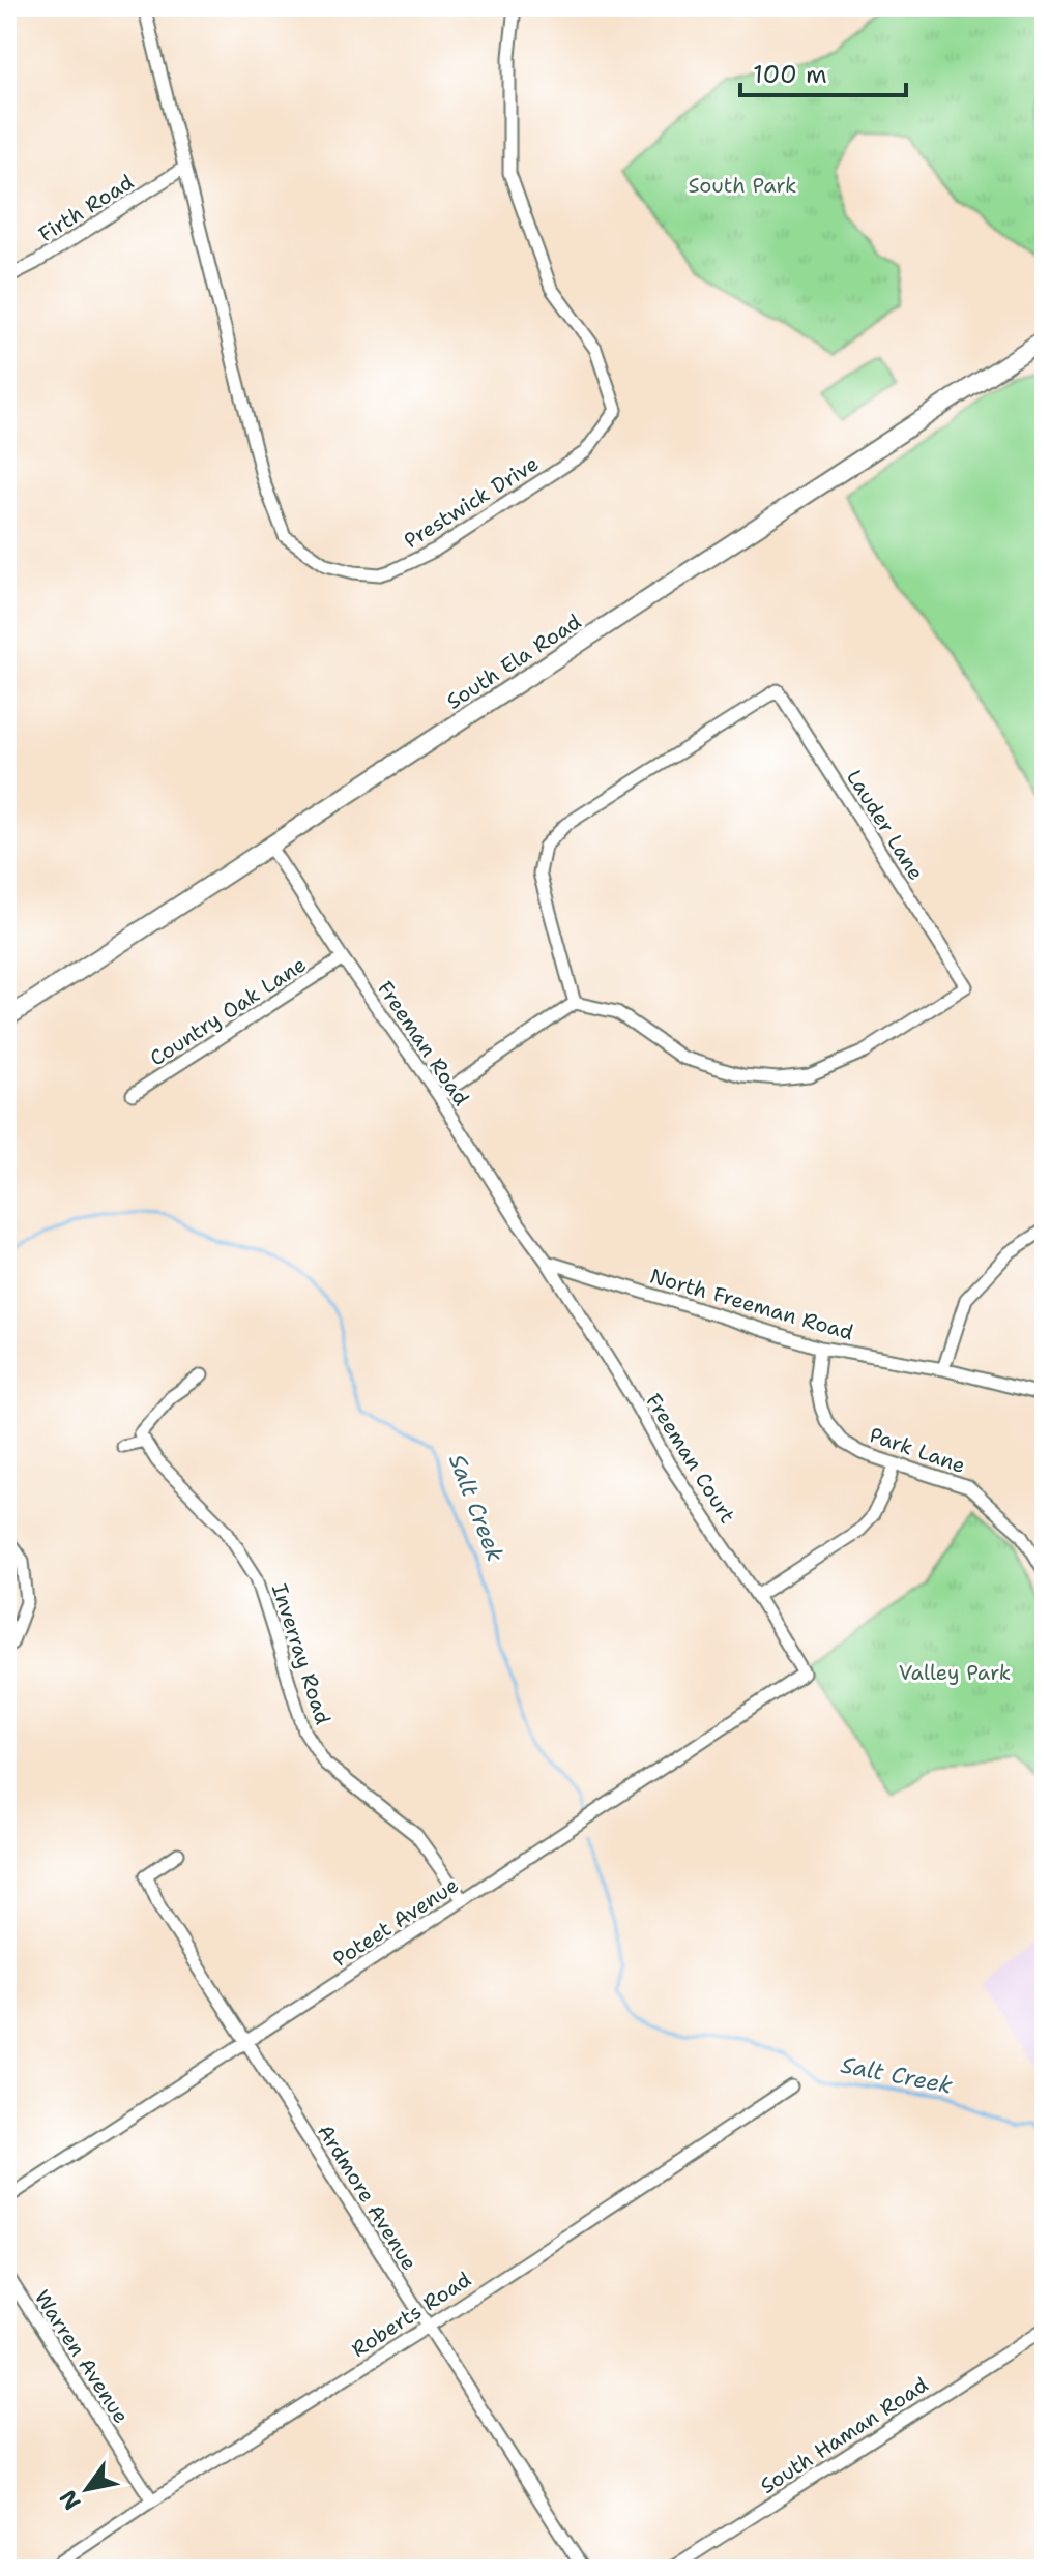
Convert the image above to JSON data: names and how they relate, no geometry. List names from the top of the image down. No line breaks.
{"streets":{"main road":["South Ela Road"],"street":["Firth Road","Prestwick Drive","Lauder Lane","Country Oak Lane","Freeman Road","North Freeman Road","Park Lane","Freeman Court","Inverray Road","Poteet Avenue","Ardmore Avenue","Roberts Road","Warren Avenue","South Haman Road"]},"crossings":[["Firth Road","Prestwick Drive"],["South Ela Road","Freeman Road"],["Country Oak Lane","Freeman Road"],["Freeman Road","North Freeman Road"],["Freeman Road","Freeman Court"],["North Freeman Road","Park Lane"],["North Freeman Road","Freeman Court"],["Freeman Court","Poteet Avenue"],["Inverray Road","Poteet Avenue"],["Poteet Avenue","Ardmore Avenue"],["Ardmore Avenue","Roberts Road"],["Roberts Road","Warren Avenue"]],"water":["Salt Creek"],"parks":["South Park","Valley Park"],"scale_bar":"100 m","north":"bottom left"}
